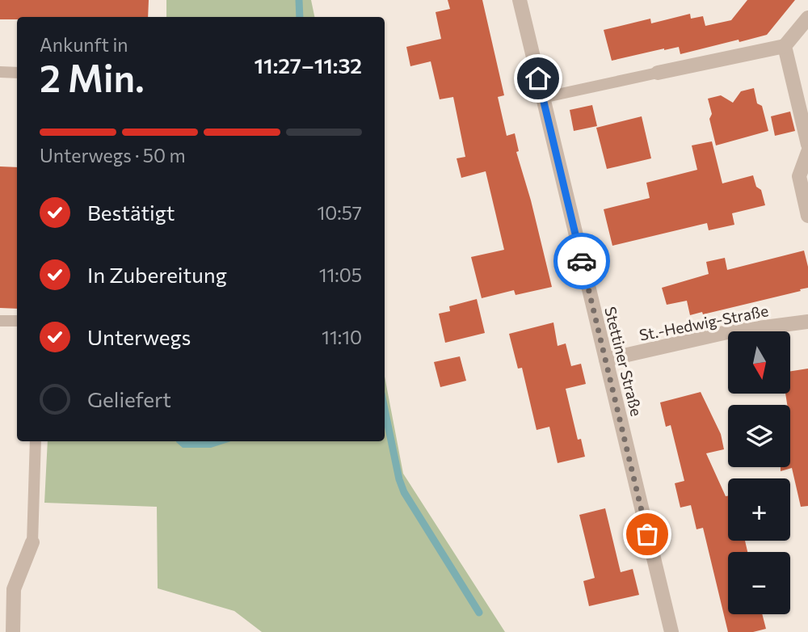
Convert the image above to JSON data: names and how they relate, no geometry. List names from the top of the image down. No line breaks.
{"streets":{"street":["St.-Hedwig-Straße","Stettiner Straße"]},"crossings":[["St.-Hedwig-Straße","Stettiner Straße"]],"north":"bottom","page":{"heading":["2 Min.","Ankunft in","11:27–11:32"],"bar":"Unterwegs · 50 m","list":[["Bestätigt","10:57"],["In Zubereitung","11:05"],["Unterwegs","11:10"],"Geliefert"],"map_buttons":["+","−"]}}
